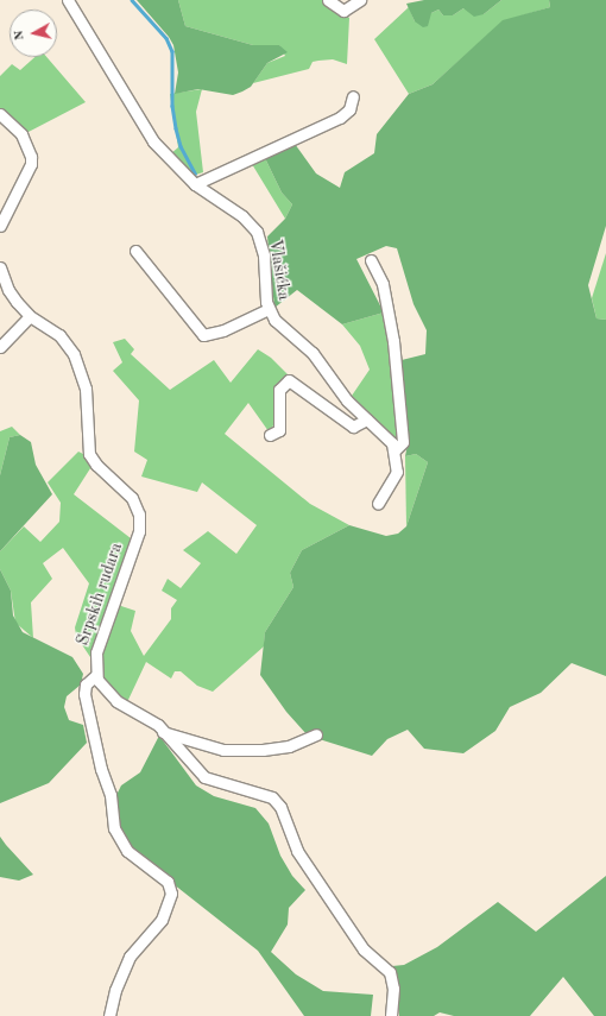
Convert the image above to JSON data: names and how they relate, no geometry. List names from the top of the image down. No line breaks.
{"streets":{"street":["Vlašićka","Srpskih rudara"]},"north":"left"}
